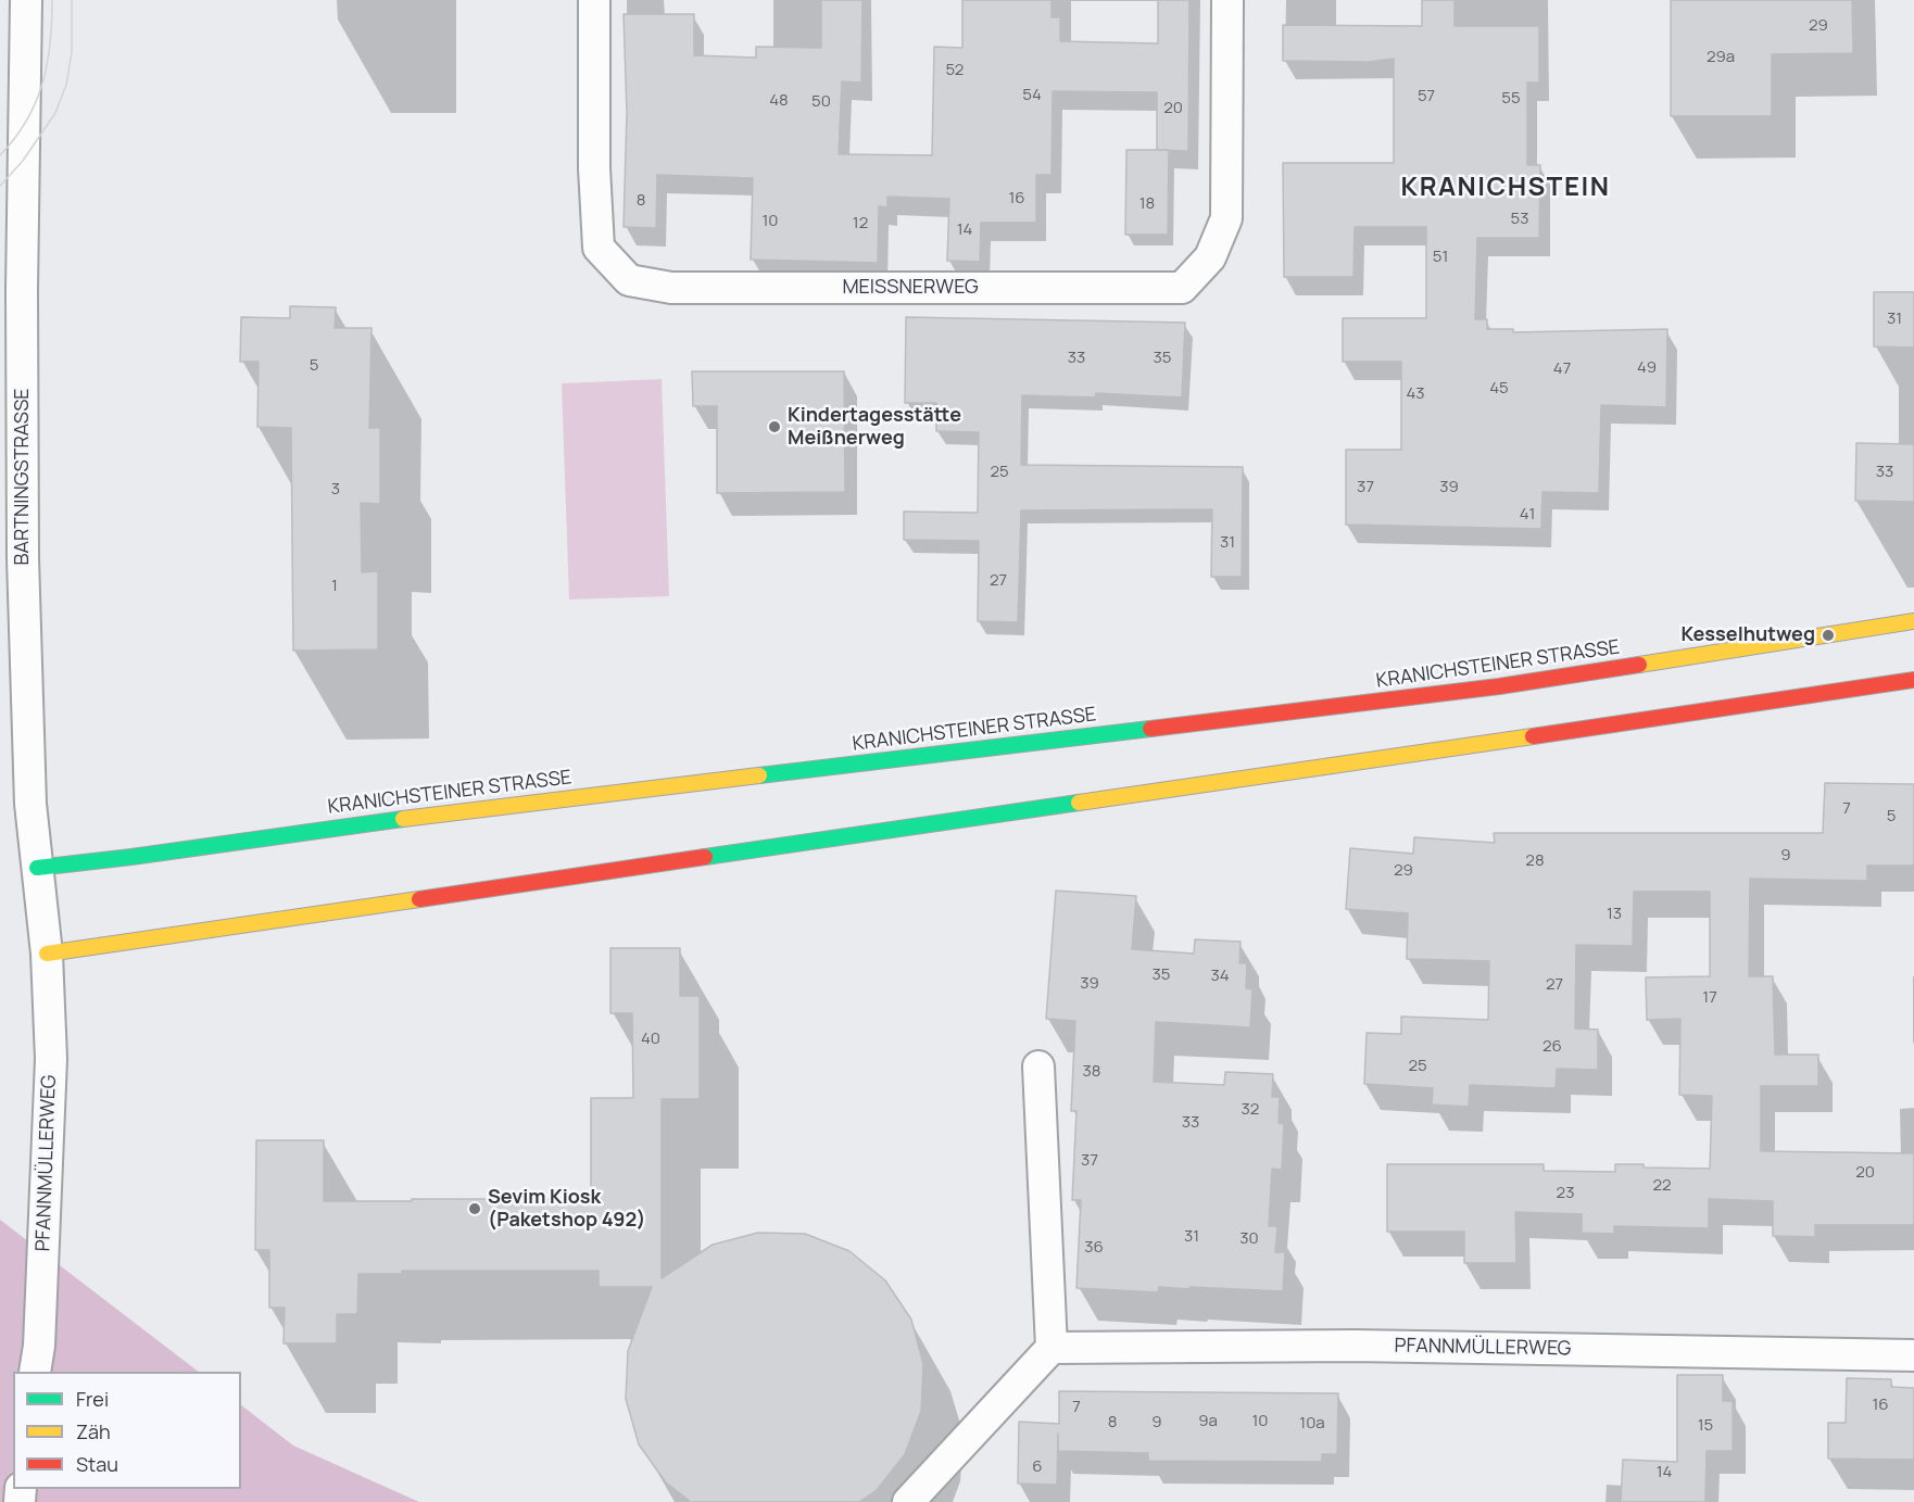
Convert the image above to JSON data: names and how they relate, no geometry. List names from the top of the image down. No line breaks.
{"streets":{"main road":["KRANICHSTEINER STRASSE"],"street":["MEISSNERWEG","BARTNINGSTRASSE","PFANNMÜLLERWEG"]},"crossings":[["BARTNINGSTRASSE","KRANICHSTEINER STRASSE"],["BARTNINGSTRASSE","PFANNMÜLLERWEG"]],"districts":["KRANICHSTEIN"],"places":["Kindertagesstätte Meißnerweg","Kesselhutweg","Sevim Kiosk (Paketshop 492)"],"house_numbers":["29","29a","52","54","57","55","48","50","20","16","8","18","53","10","12","14","51","31","33","35","5","49","47","45","43","25","33","37","39","3","41","31","27","1","7","5","9","28","29","13","35","34","39","27","17","40","26","25","38","32","33","37","20","22","23","31","30","36","16","7","9a","10","8","9","10a","15","6","14"],"legend":["Frei","Zäh","Stau"]}
